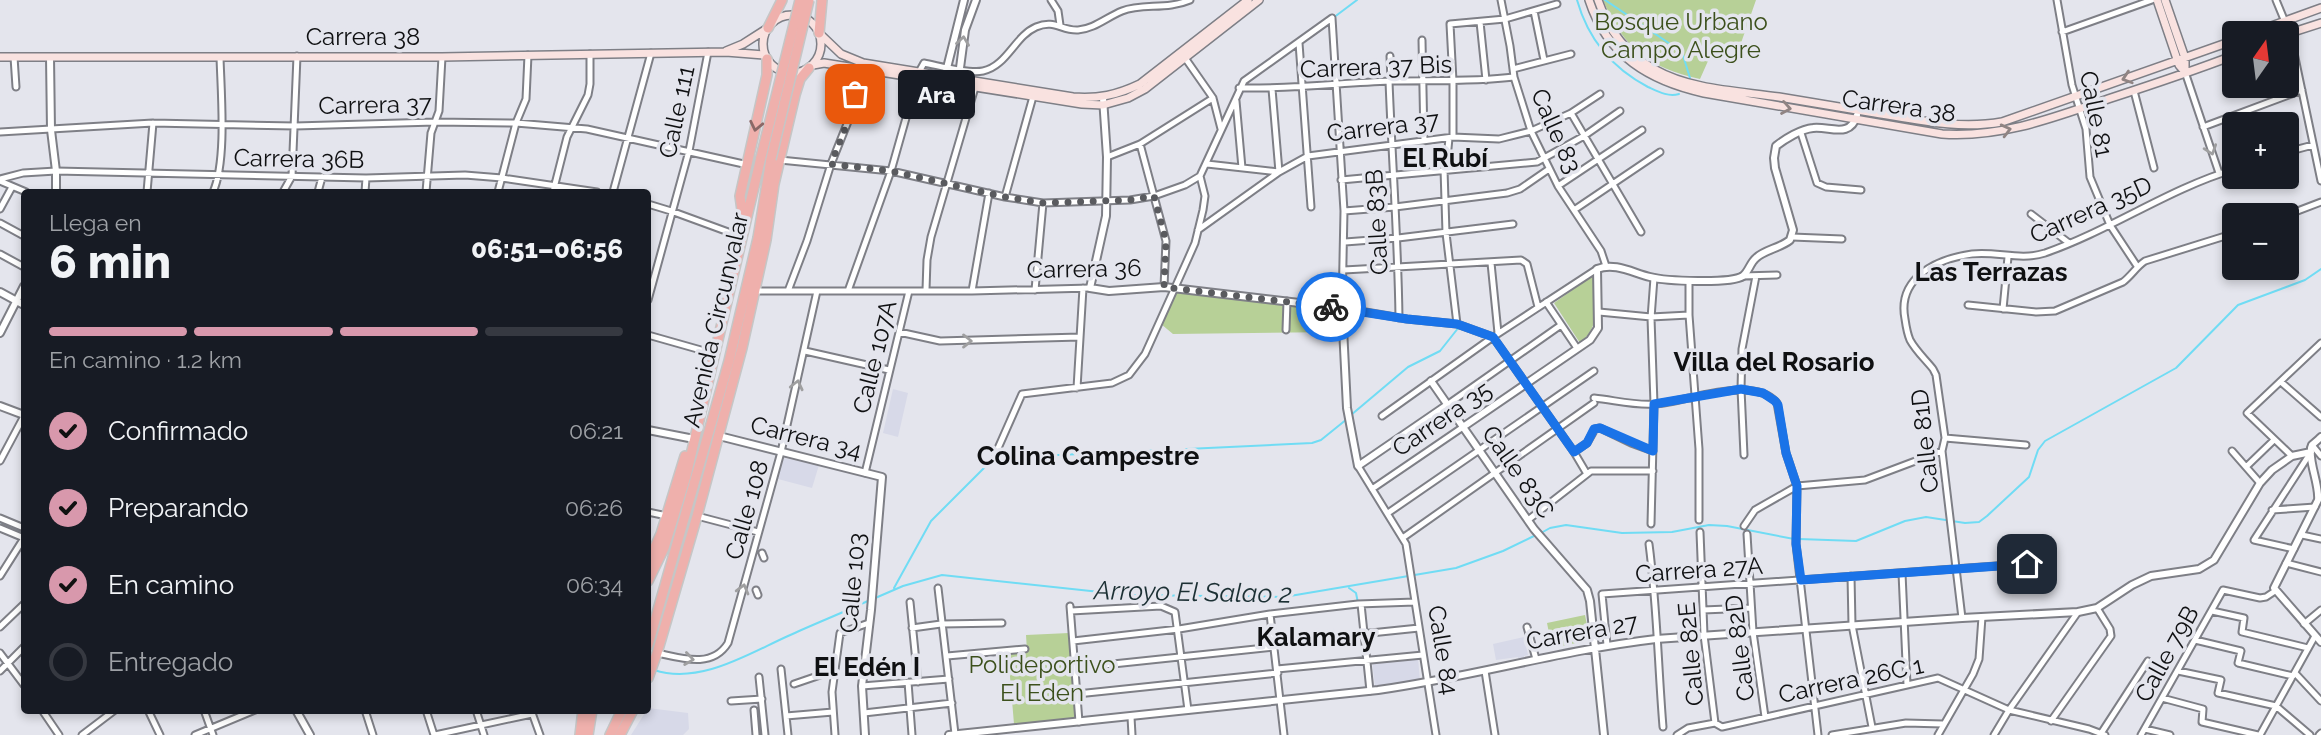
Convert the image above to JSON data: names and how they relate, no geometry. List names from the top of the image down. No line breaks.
{"streets":{"highway":["Avenida Circunvalar"],"main road":["Carrera 38"],"street":["Carrera 37 Bis","Carrera 37","Calle 111","Calle 81","Calle 83","Carrera 36B","Carrera 35D","Calle 83B","Carrera 36","Calle 107A","Carrera 35","Carrera 34","Calle 81D","Calle 83C","Calle 108","Carrera 27A","Calle 103","Carrera 27","Calle 82D","Calle 84","Calle 82E","Calle 79B","Carrera 26C 1"]},"crossings":[["Carrera 38","Calle 111"],["Carrera 38","Calle 81"],["Carrera 37 Bis","Calle 83"],["Carrera 37 Bis","Calle 83B"],["Carrera 37","Calle 111"],["Carrera 37","Calle 83"],["Carrera 37","Calle 83B"],["Calle 81","Carrera 35D"],["Carrera 35D","Calle 81D"],["Calle 83B","Carrera 36"],["Carrera 36","Calle 107A"],["Carrera 36","Calle 108"],["Calle 107A","Carrera 34"],["Carrera 35","Calle 83C"],["Carrera 34","Calle 108"],["Carrera 34","Calle 103"],["Calle 81D","Carrera 27A"],["Calle 81D","Carrera 27"],["Calle 83C","Carrera 27"],["Carrera 27A","Carrera 27"],["Carrera 27A","Calle 82D"],["Carrera 27A","Calle 82E"],["Carrera 27","Calle 82D"],["Carrera 27","Calle 84"],["Carrera 27","Calle 82E"],["Calle 82D","Carrera 26C 1"],["Calle 82E","Carrera 26C 1"]],"one_way":["Calle 108"],"districts":["El Rubí","Las Terrazas","Villa del Rosario","Colina Campestre","Kalamary","El Edén I"],"water":["Arroyo El Salao 2"],"parks":["Bosque Urbano Campo Alegre","Polideportivo El Eden"],"places":["Ara"],"north":"top","page":{"map_buttons":["+","−"],"bubble":"Ara","heading":["6 min","Llega en","06:51–06:56"],"bar":"En camino · 1.2 km","list":[["Confirmado","06:21"],["Preparando","06:26"],["En camino","06:34"],"Entregado"]}}
